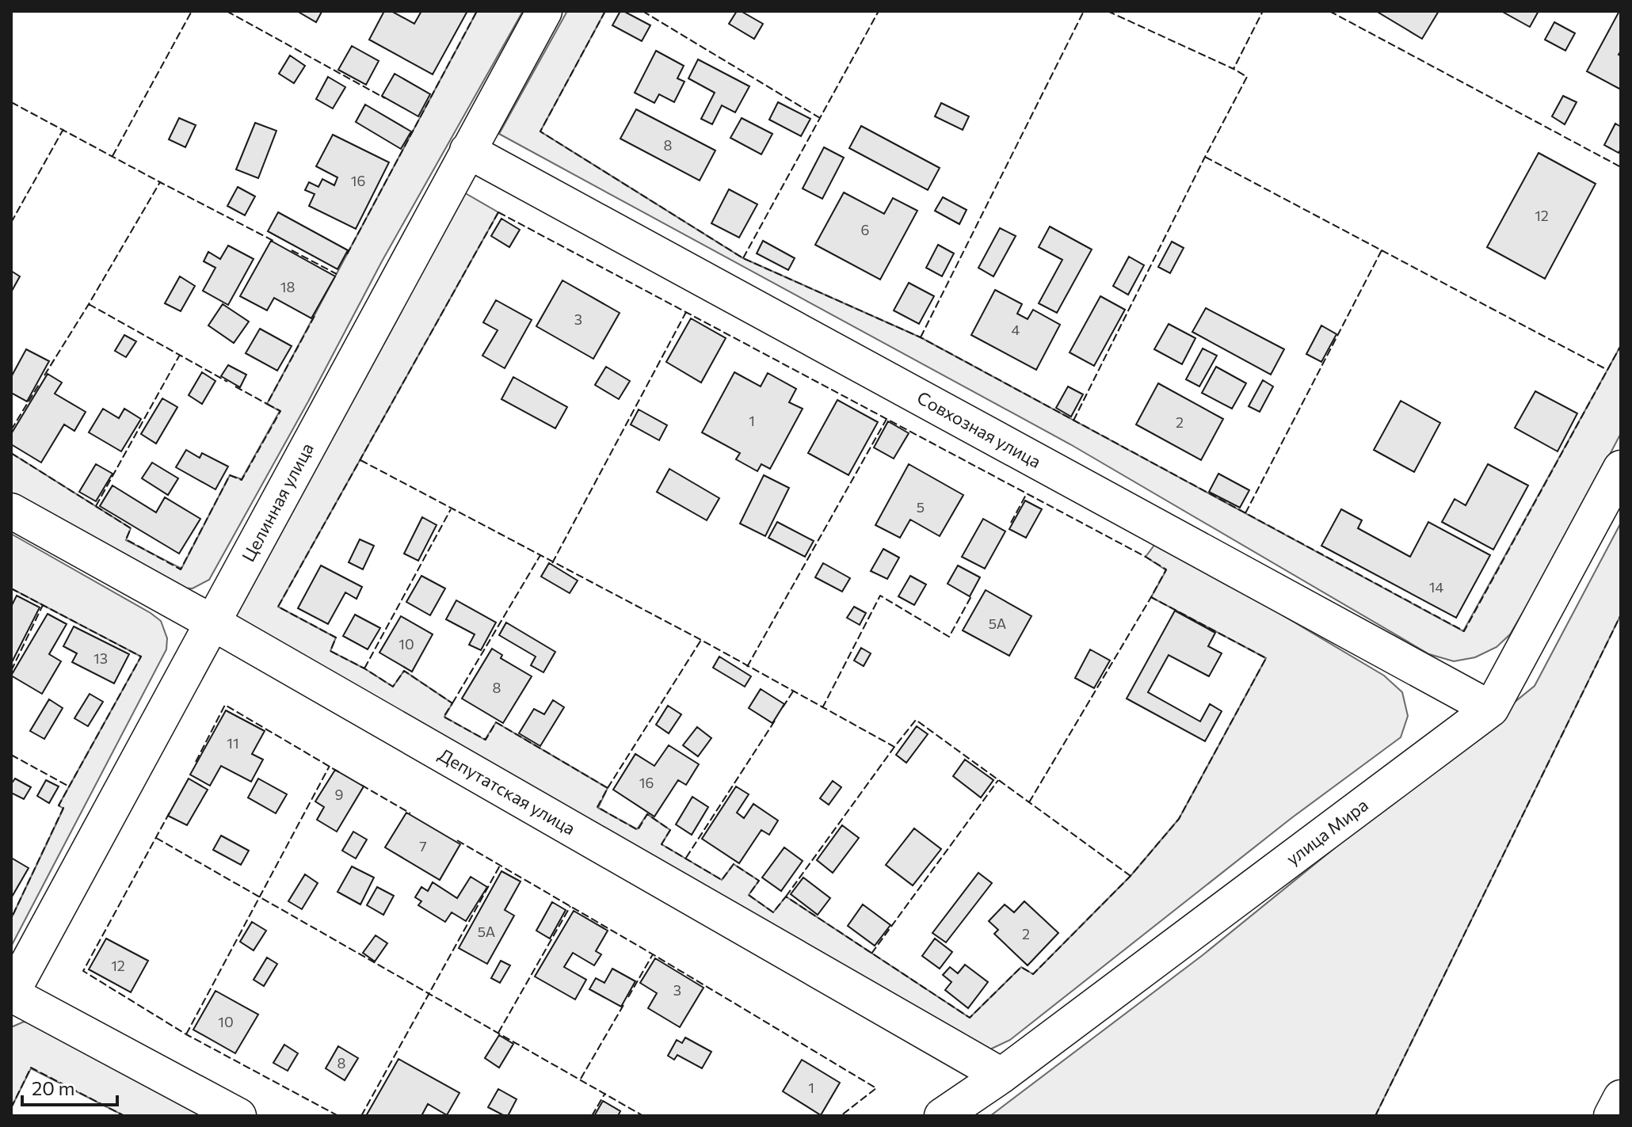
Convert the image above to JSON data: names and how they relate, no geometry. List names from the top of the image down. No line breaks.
{"streets":{"street":["Совхозная улица","Целинная улица","Депутатская улица","улица Мира"]},"crossings":[["Совхозная улица","Целинная улица"],["Совхозная улица","улица Мира"],["Целинная улица","Депутатская улица"],["Депутатская улица","улица Мира"]],"house_numbers":["8","16","12","6","18","3","4","1","2","5","14","5А","10","13","8","11","16","9","7","5А","2","12","3","10","8","1"],"scale_bar":"20 m"}
